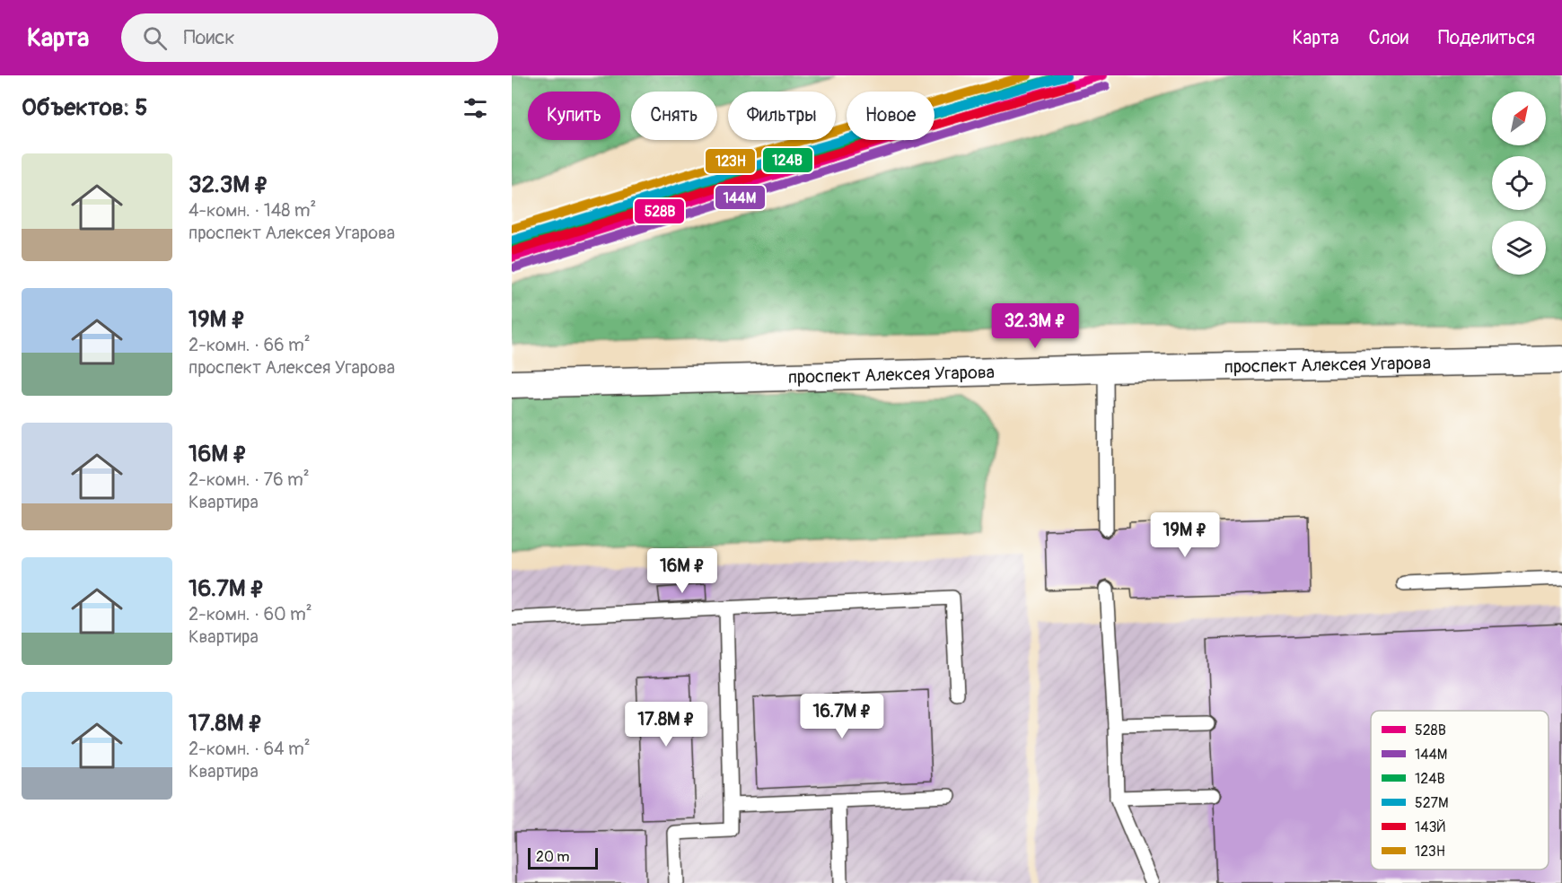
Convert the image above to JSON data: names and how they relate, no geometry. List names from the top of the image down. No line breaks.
{"streets":{"street":["проспект Алексея Угарова"]},"lines":["transit line 528В","transit line 124В","transit line 527М","transit line 123Н","transit line 144М","transit line 143Й"],"legend":["528В","144М","124В","527М","143Й","123Н"],"scale_bar":"20 m","north":"top right","page":{"header":"Карта","search":"Поиск","nav":["Карта","Слои","Поделиться"],"heading":"Объектов: 5","chip":["Купить","Снять","Фильтры","Новое"],"list":[{"name":"32.3M ₽","note":"4-комн. · 148 m² · проспект Алексея Угарова"},{"name":"19M ₽","note":"2-комн. · 66 m² · проспект Алексея Угарова"},{"name":"16M ₽","note":"2-комн. · 76 m² · Квартира"},{"name":"16.7M ₽","note":"2-комн. · 60 m² · Квартира"},{"name":"17.8M ₽","note":"2-комн. · 64 m² · Квартира"}],"price":["32.3M ₽","19M ₽","16M ₽","16.7M ₽","17.8M ₽"],"scale":"20 m"}}
